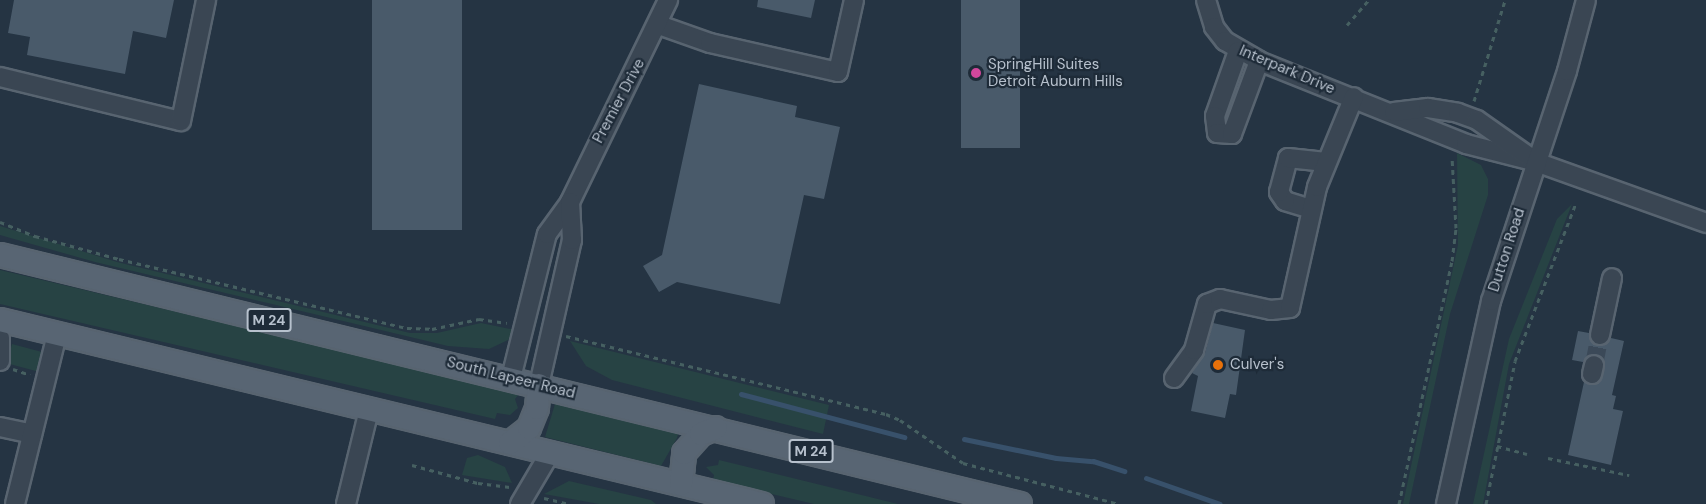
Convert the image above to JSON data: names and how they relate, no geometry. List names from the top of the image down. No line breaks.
{"streets":{"main road":["M 24","South Lapeer Road"],"street":["Interpark Drive","Premier Drive","Dutton Road"]},"crossings":[["Interpark Drive","Dutton Road"],["Premier Drive","South Lapeer Road"]],"places":["SpringHill Suites Detroit Auburn Hills","Culver's"]}
